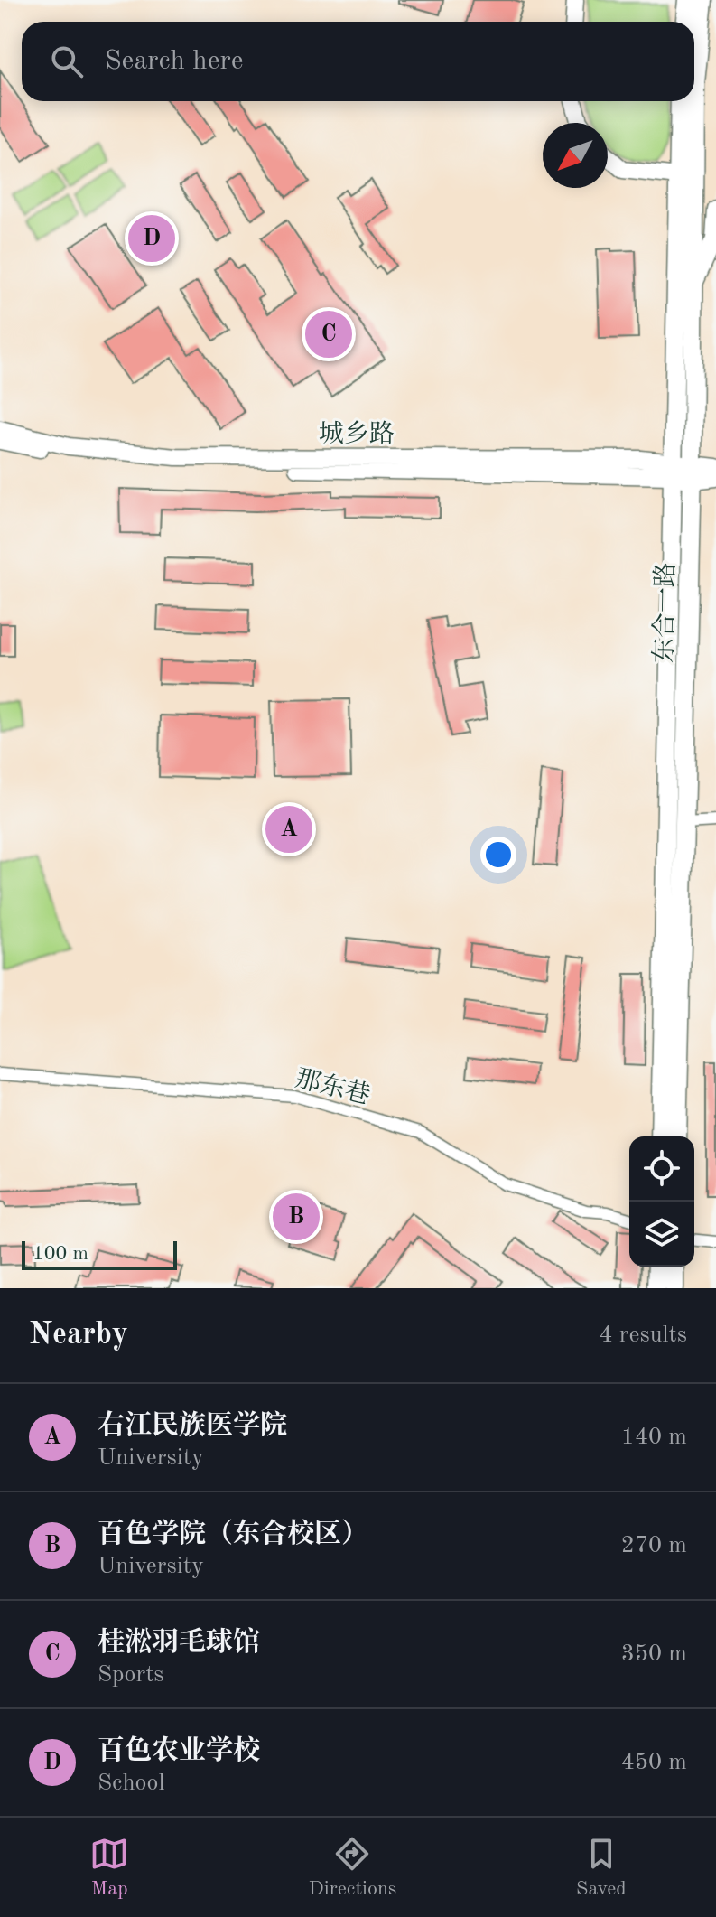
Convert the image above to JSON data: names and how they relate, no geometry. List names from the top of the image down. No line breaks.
{"streets":{"main road":["城乡路","东合一路"],"street":["那东巷"]},"crossings":[["城乡路","东合一路"]],"scale_bar":"100 m","north":"bottom left","page":{"search":"Search here","pins":["D","C","A","B"],"scale":"100 m","heading":["Nearby","4 results"],"list":[{"mark":"A","name":"右江民族医学院","note":"University","value":"140 m"},{"mark":"B","name":"百色学院（东合校区）","note":"University","value":"270 m"},{"mark":"C","name":"桂淞羽毛球馆","note":"Sports","value":"350 m"},{"mark":"D","name":"百色农业学校","note":"School","value":"450 m"}],"nav":["Map","Directions","Saved"]}}
